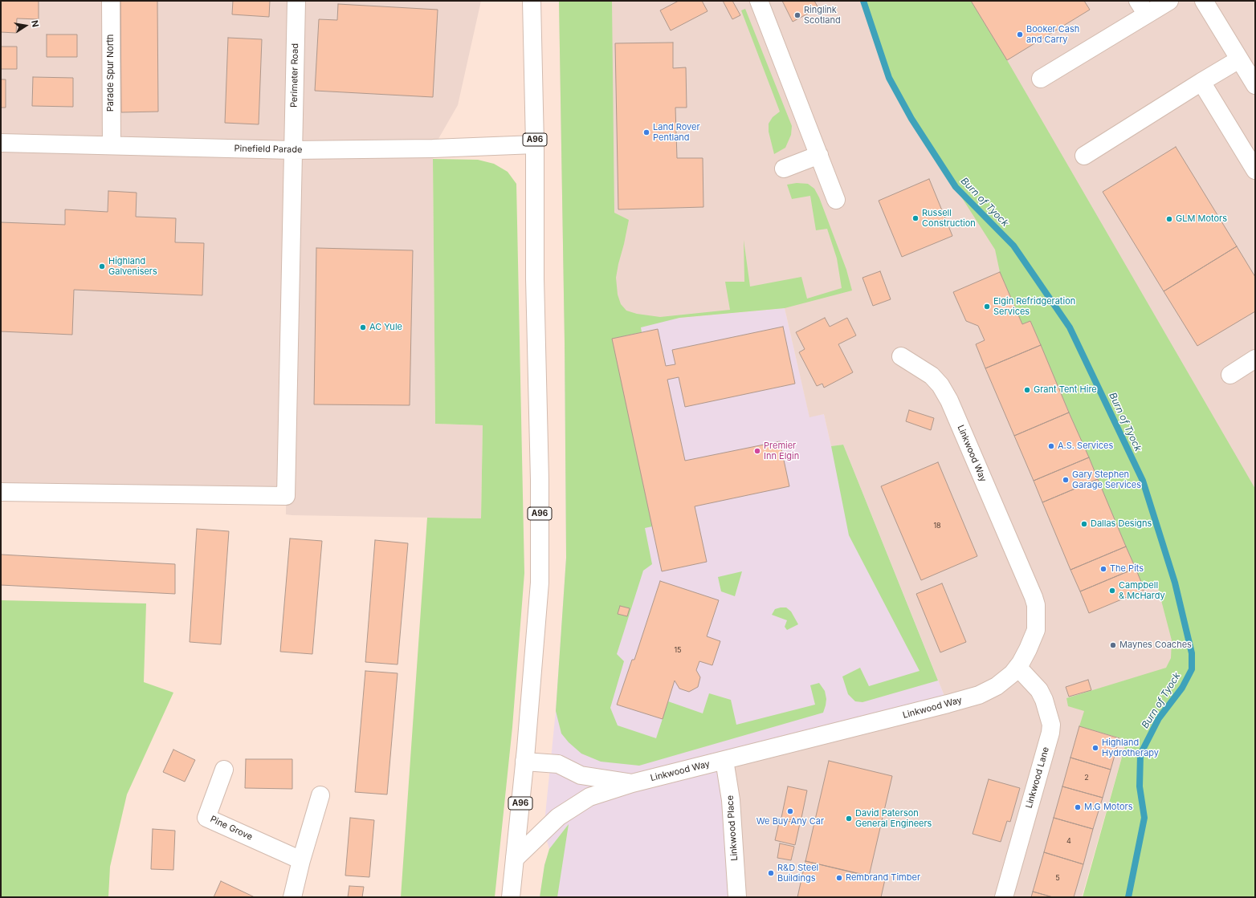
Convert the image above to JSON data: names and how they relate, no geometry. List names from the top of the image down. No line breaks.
{"streets":{"main road":["Parade Spur North","Perimeter Road","A96","Pinefield Parade","Linkwood Way","Linkwood Lane","Pine Grove","Linkwood Place"]},"crossings":[["Parade Spur North","Pinefield Parade"],["Perimeter Road","Pinefield Parade"],["A96","Pinefield Parade"],["A96","Linkwood Way"],["Linkwood Way","Linkwood Lane"],["Linkwood Way","Linkwood Place"]],"water":["Burn of Tyock"],"places":["Ringlink Scotland","Booker Cash and Carry","Land Rover Pentland","Russell Construction","GLM Motors","Highland Galvenisers","Elgin Refridgeration Services","AC Yule","Grant Tent Hire","A.S. Services","Premier Inn Elgin","Gary Stephen Garage Services","Dallas Designs","The Pits","Campbell & McHardy","Maynes Coaches","Highland Hydrotherapy","M.G Motors","We Buy Any Car","David Paterson General Engineers","R&D Steel Buildings","Rembrand Timber"],"house_numbers":["18","15","2","4","5"],"north":"right"}
